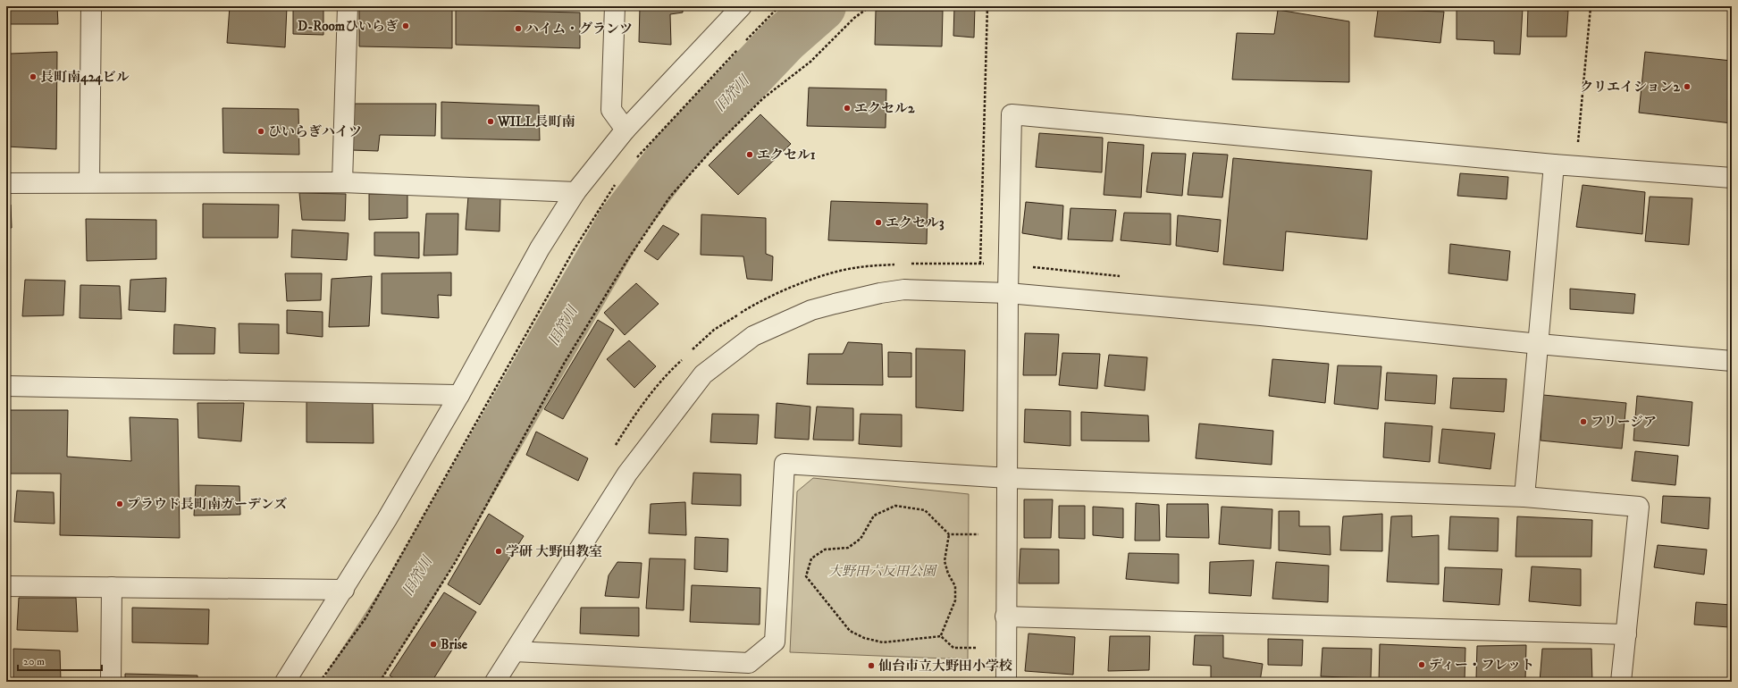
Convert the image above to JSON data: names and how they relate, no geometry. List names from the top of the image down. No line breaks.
{"water":["旧笊川"],"parks":["大野田六反田公園"],"places":["D-Roomひいらぎ","ハイム・グランツ","長町南424ビル","クリエイション2","エクセル2","WILL長町南","ひいらぎハイツ","エクセル1","エクセル3","フリージア","プラウド長町南ガーデンズ","学研 大野田教室","Brise","ディー・フレット","仙台市立大野田小学校"],"scale_bar":"20 m"}
